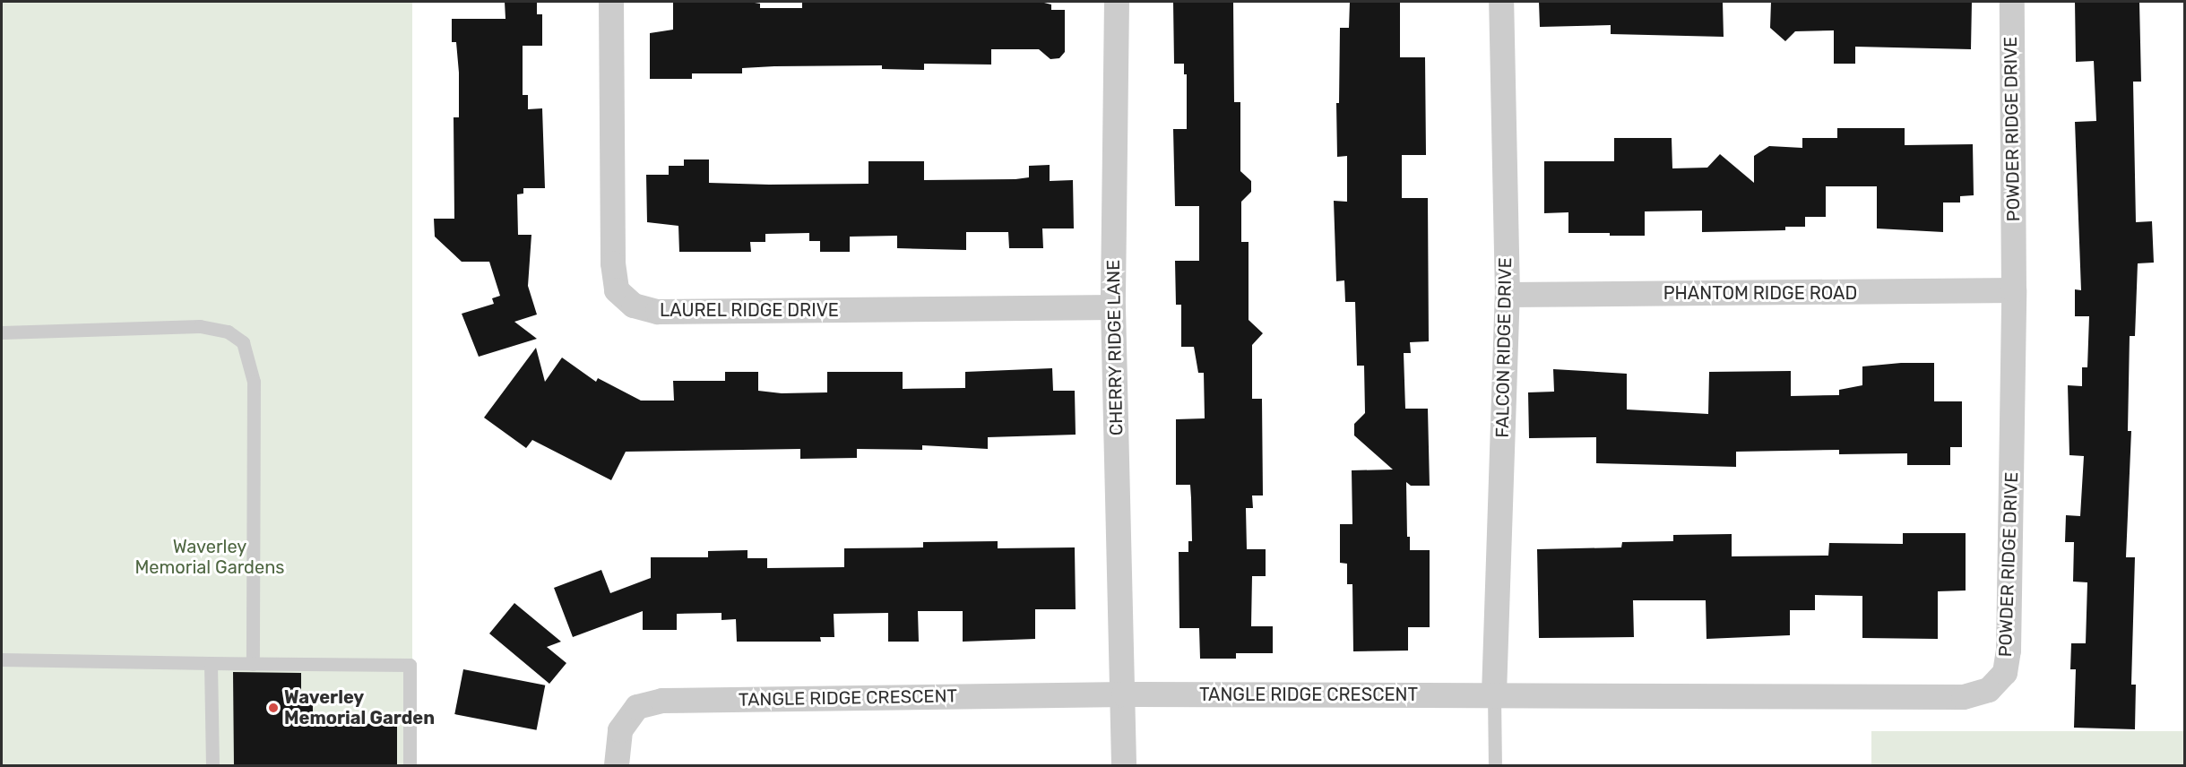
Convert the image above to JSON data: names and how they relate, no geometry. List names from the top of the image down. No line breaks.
{"streets":{"street":["POWDER RIDGE DRIVE","PHANTOM RIDGE ROAD","LAUREL RIDGE DRIVE","CHERRY RIDGE LANE","FALCON RIDGE DRIVE","TANGLE RIDGE CRESCENT"]},"crossings":[["POWDER RIDGE DRIVE","PHANTOM RIDGE ROAD"],["POWDER RIDGE DRIVE","FALCON RIDGE DRIVE"],["POWDER RIDGE DRIVE","TANGLE RIDGE CRESCENT"],["PHANTOM RIDGE ROAD","FALCON RIDGE DRIVE"],["LAUREL RIDGE DRIVE","CHERRY RIDGE LANE"],["CHERRY RIDGE LANE","TANGLE RIDGE CRESCENT"],["FALCON RIDGE DRIVE","TANGLE RIDGE CRESCENT"]],"parks":["Waverley Memorial Gardens"],"places":["Waverley Memorial Garden"]}
